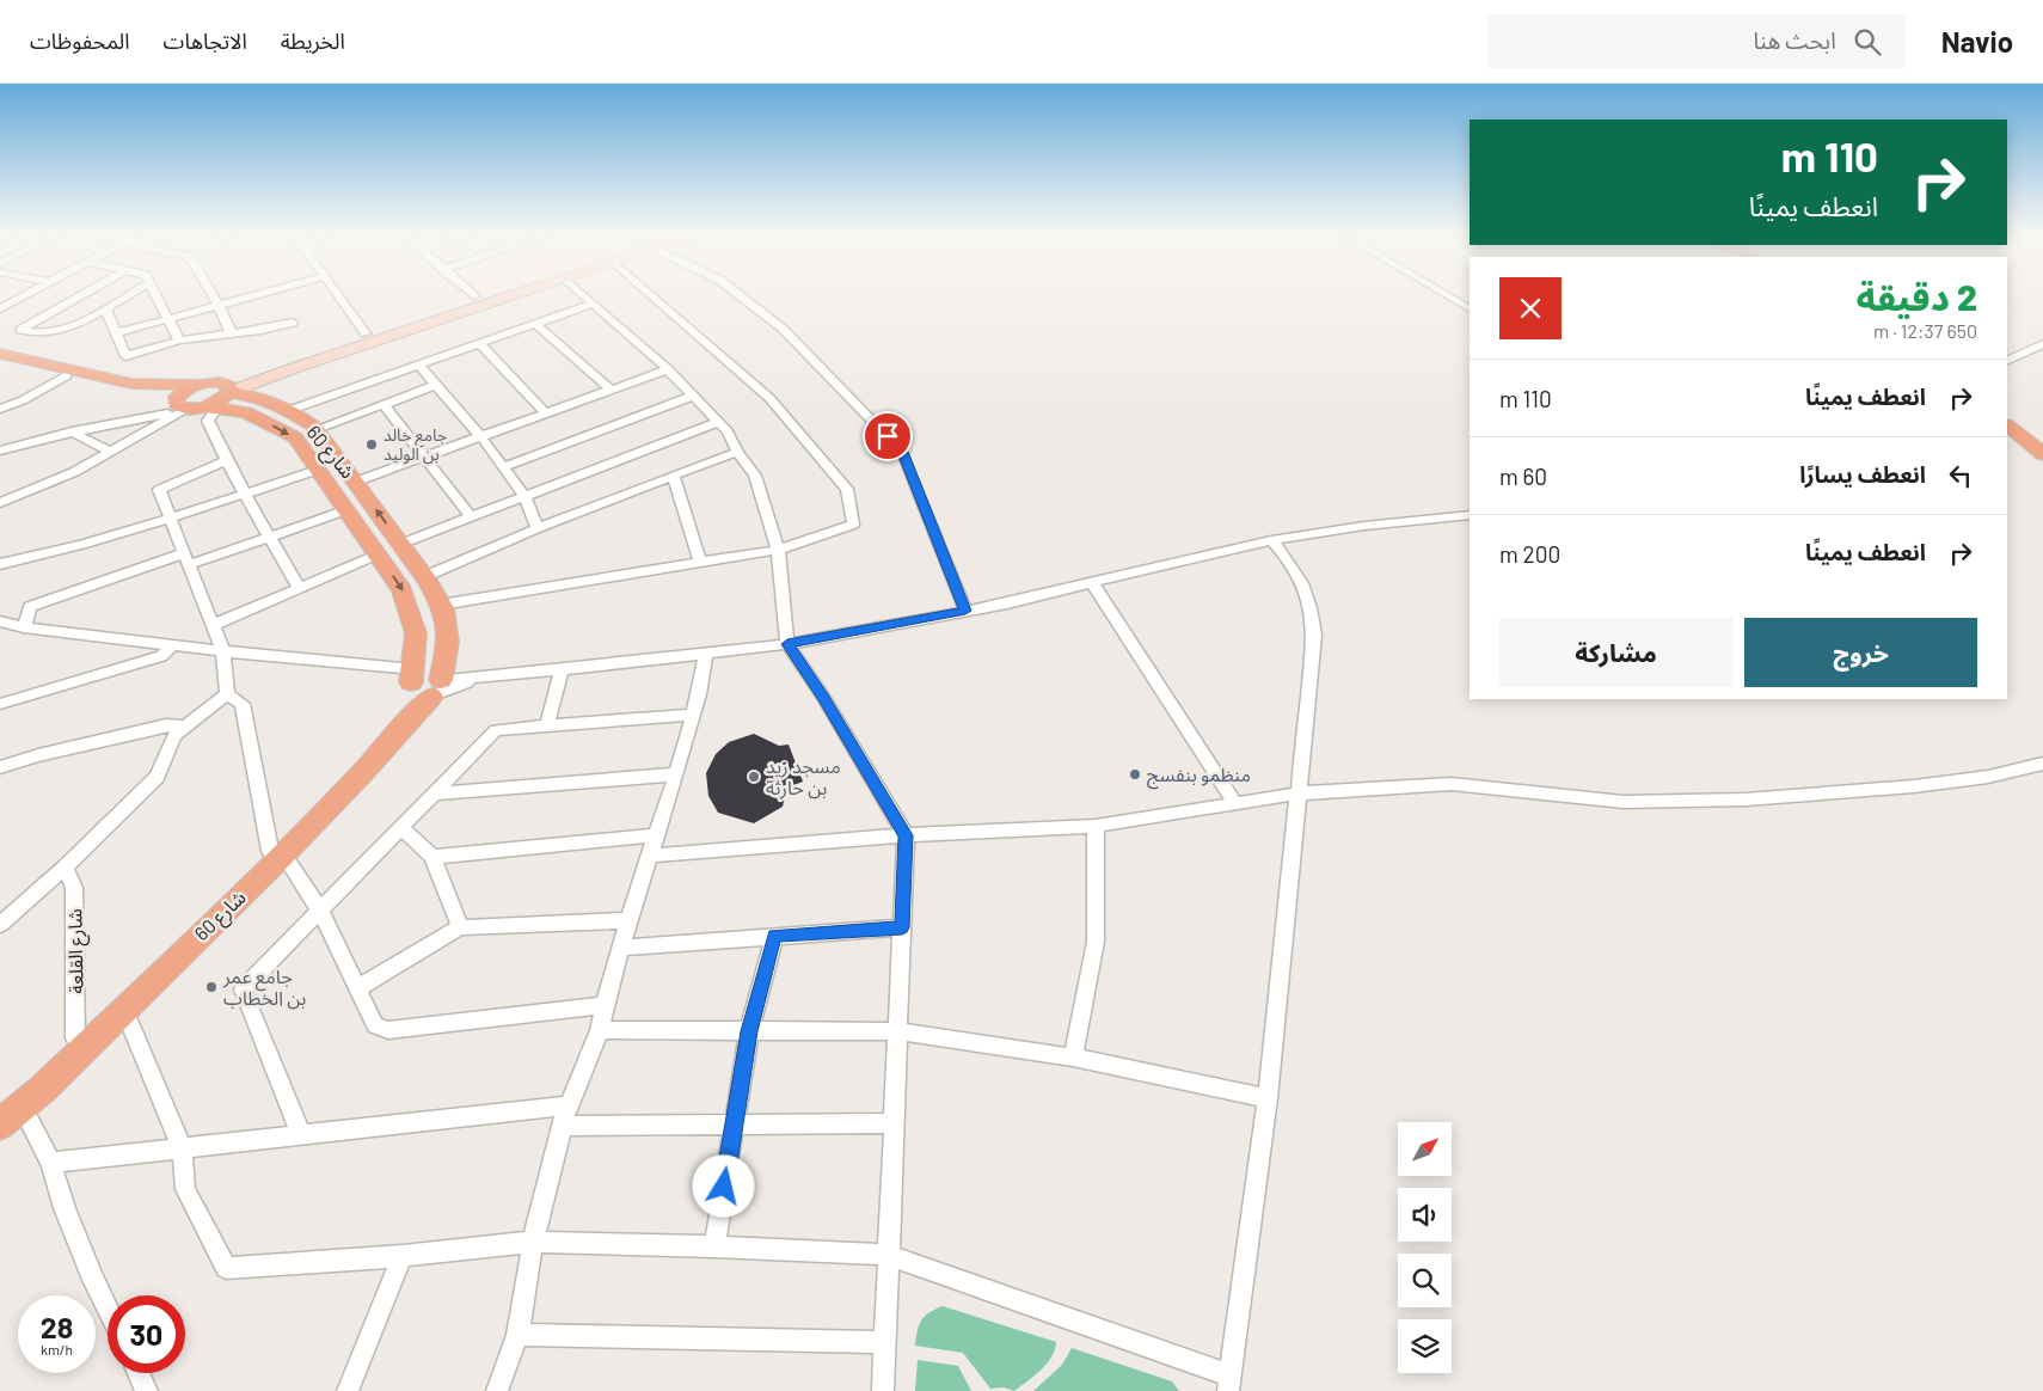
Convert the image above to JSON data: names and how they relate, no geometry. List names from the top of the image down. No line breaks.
{"streets":{"main road":["شارع 60"],"street":["شارع القلعة"]},"crossings":[["شارع 60","شارع القلعة"]],"places":["جامع خالد بن الوليد","منظمو بنفسج","مسجد زيد بن حارثة","جامع عمر بن الخطاب"],"north":"top right","page":{"header":"Navio","search":"ابحث هنا","nav":["الخريطة","الاتجاهات","المحفوظات"],"turn":["110 m","انعطف يمينًا"],"heading":["2 دقيقة","650 m · 12:37"],"list":[{"name":"انعطف يمينًا","value":"110 m"},{"name":"انعطف يسارًا","value":"60 m"},{"name":"انعطف يمينًا","value":"200 m"}],"buttons":["خروج","مشاركة"],"speed":"28 km/h","limit":"30"}}
